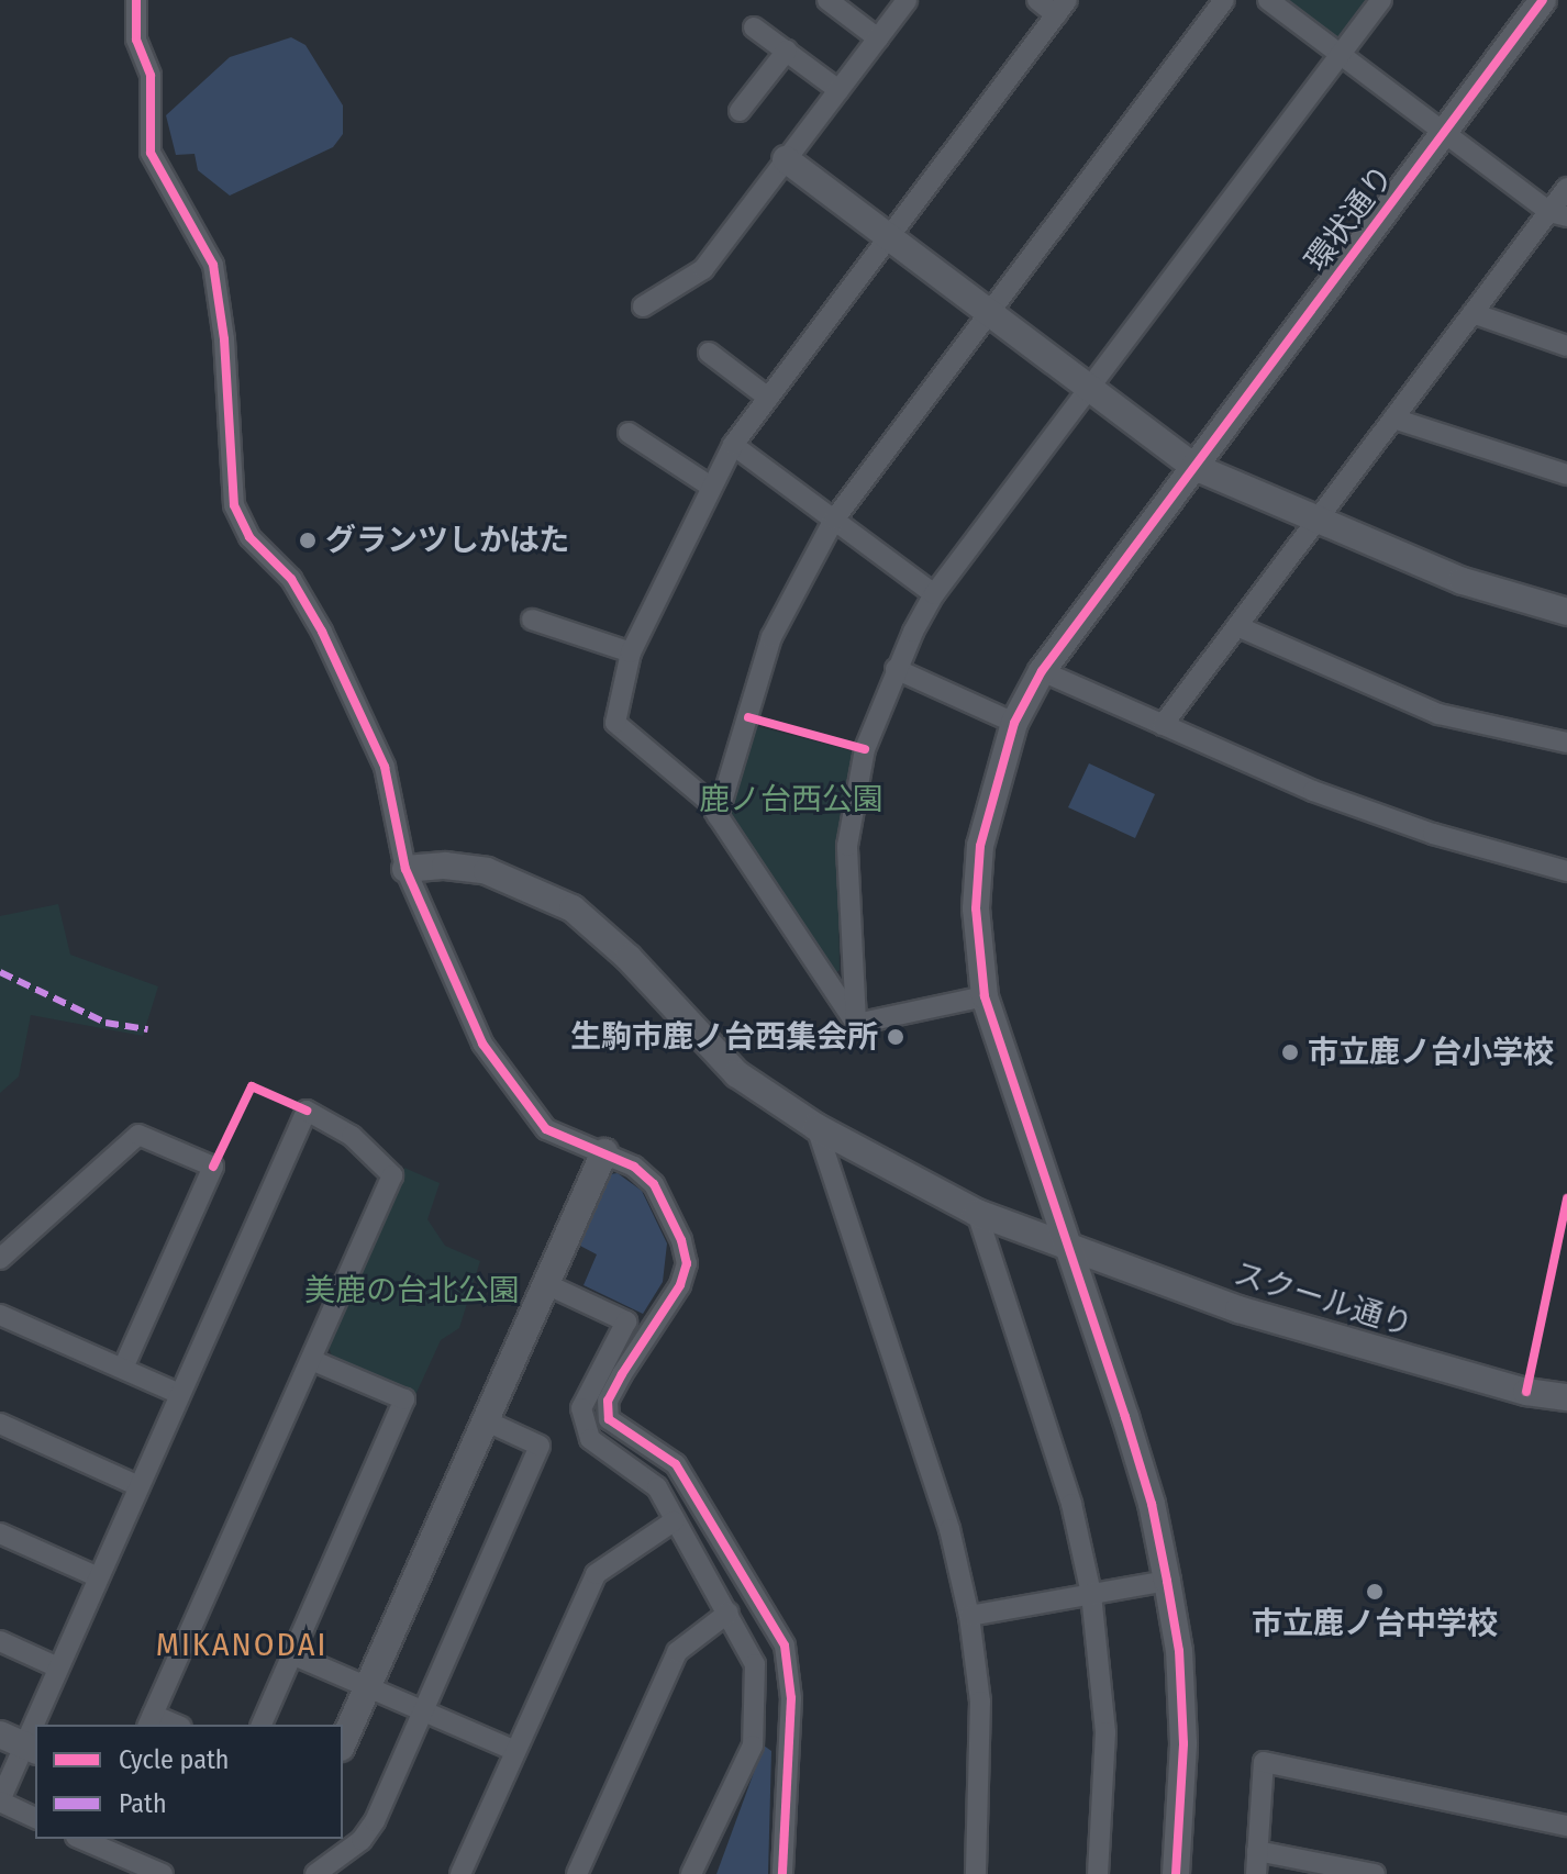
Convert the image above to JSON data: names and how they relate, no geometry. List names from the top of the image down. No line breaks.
{"streets":{"street":["環状通り","スクール通り"]},"crossings":[["環状通り","スクール通り"]],"districts":["MIKANODAI"],"parks":["鹿ノ台西公園","美鹿の台北公園"],"places":["グランツしかはた","生駒市鹿ノ台西集会所","市立鹿ノ台小学校","市立鹿ノ台中学校"],"legend":["Cycle path","Path"]}
